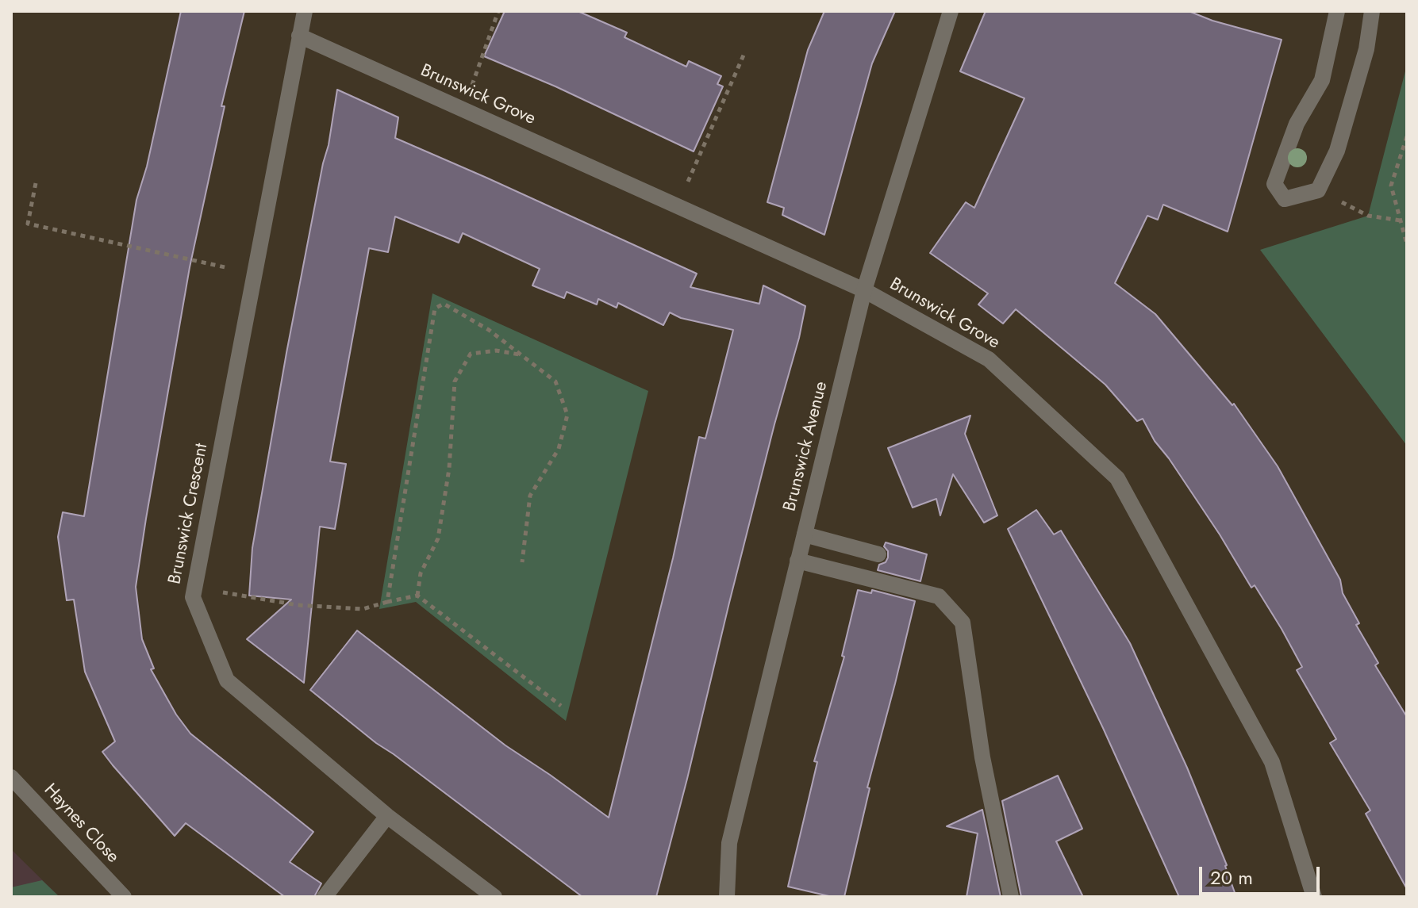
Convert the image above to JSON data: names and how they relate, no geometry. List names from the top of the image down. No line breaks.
{"streets":{"street":["Brunswick Grove","Brunswick Avenue","Brunswick Crescent","Haynes Close"]},"crossings":[["Brunswick Grove","Brunswick Avenue"],["Brunswick Grove","Brunswick Crescent"]],"scale_bar":"20 m"}
